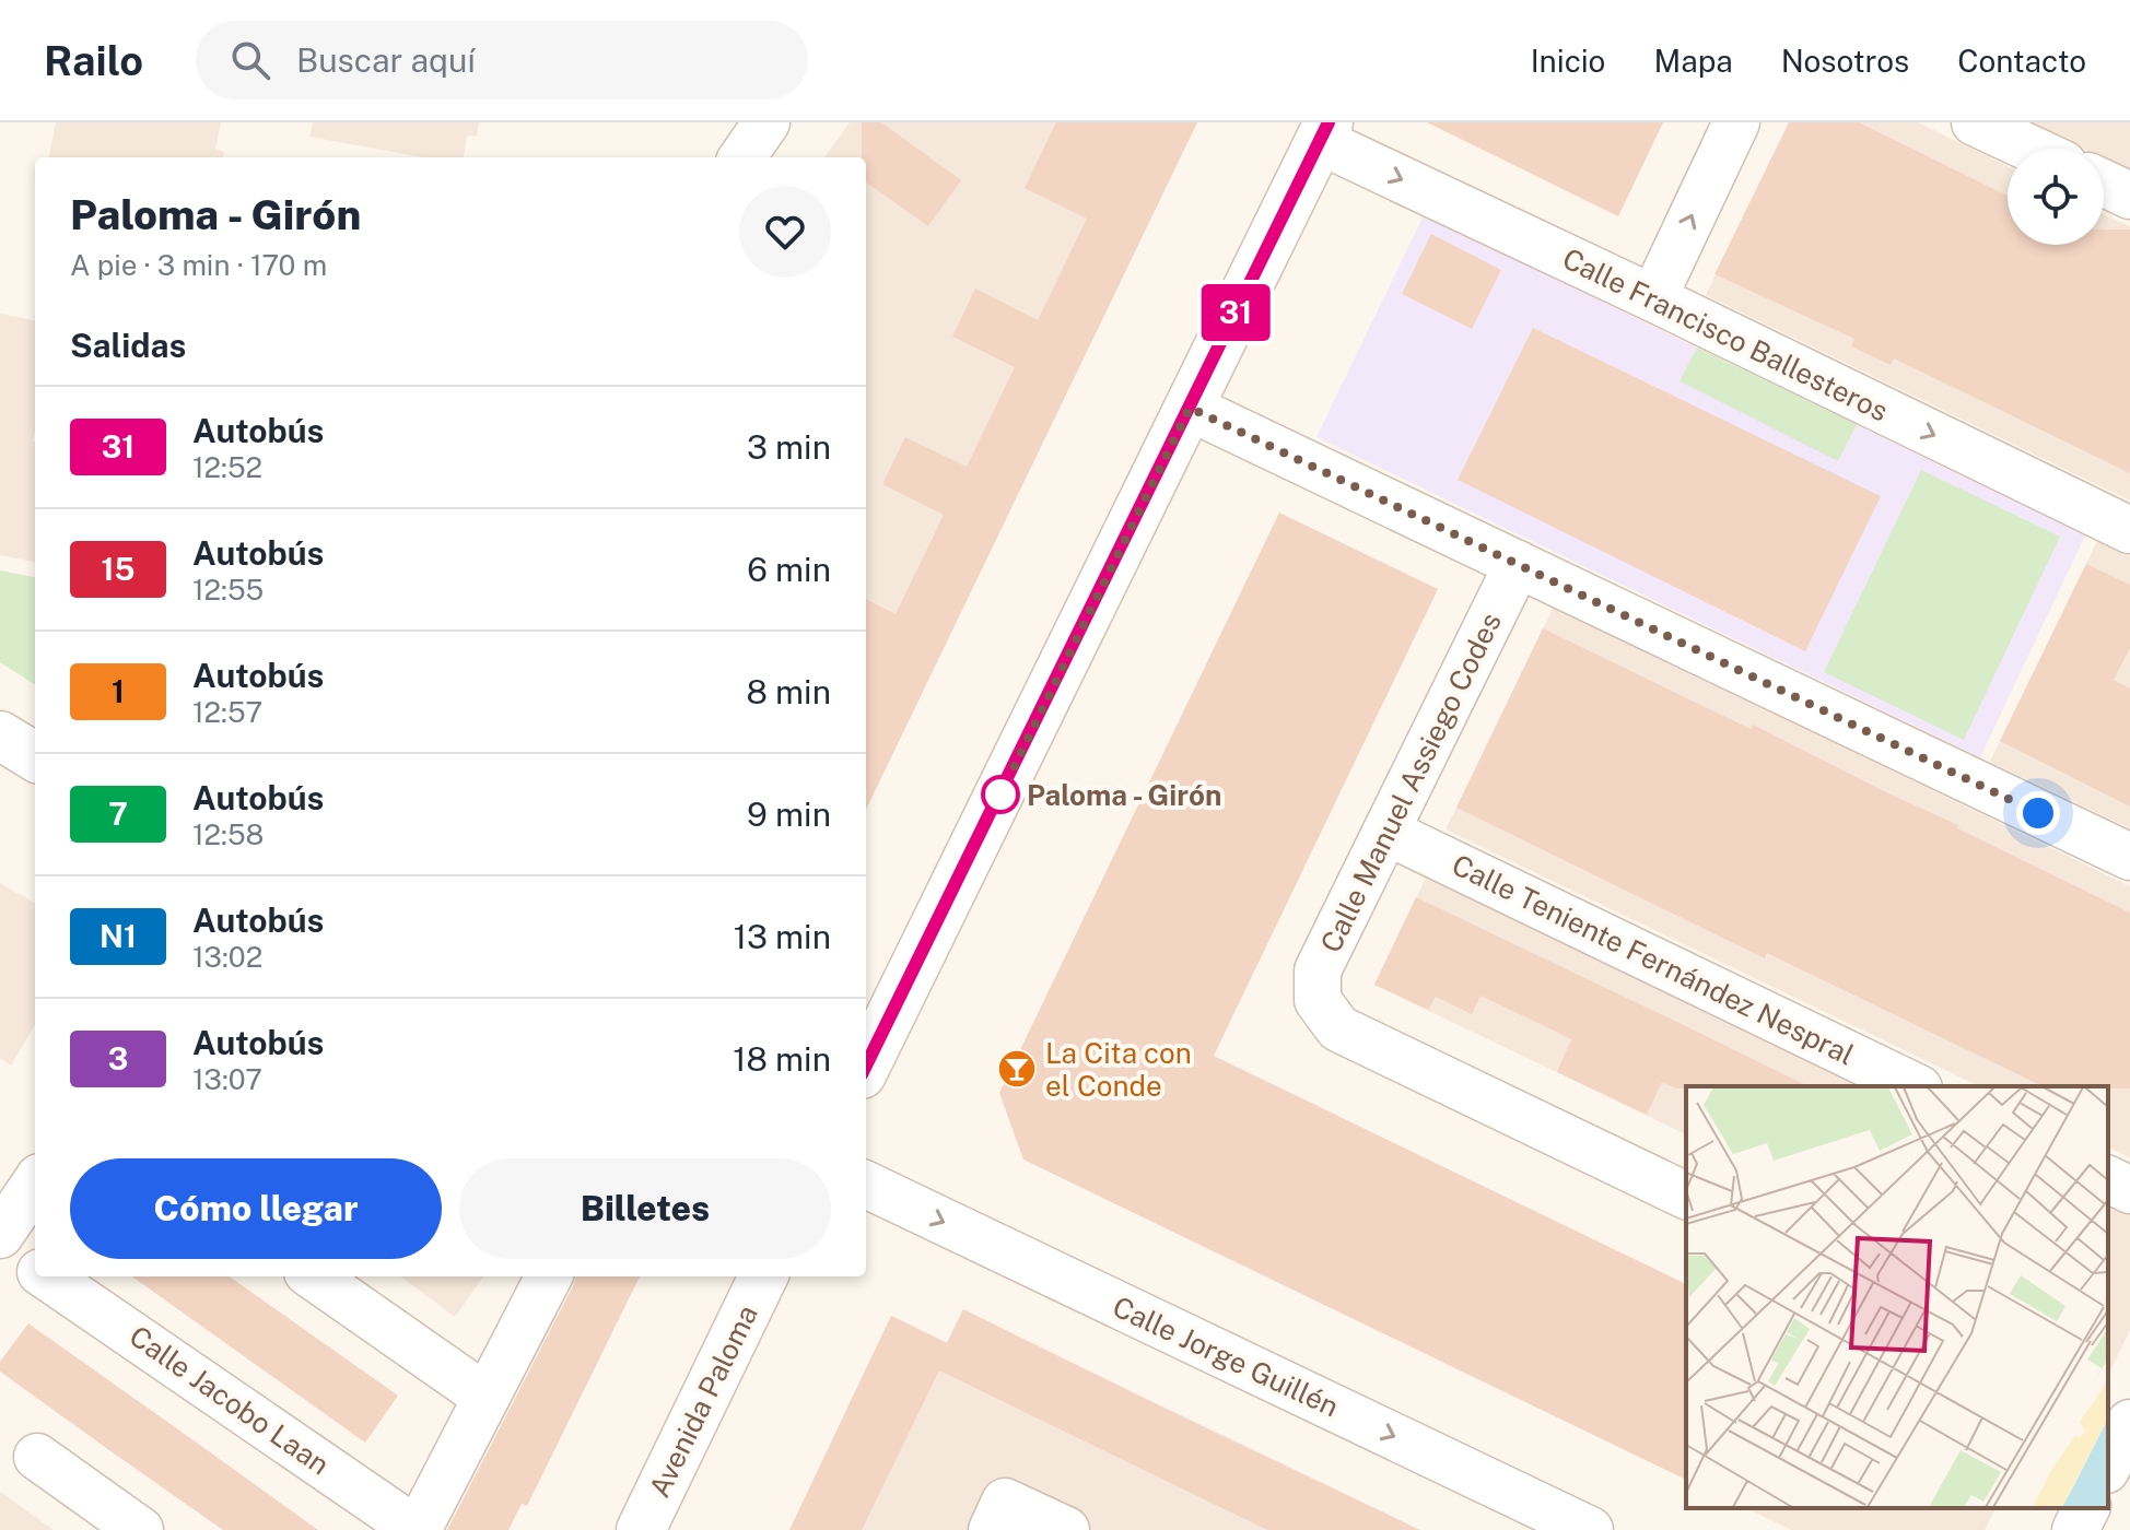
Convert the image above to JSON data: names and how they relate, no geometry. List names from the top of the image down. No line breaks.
{"streets":{"main road":["Avenida Paloma"],"street":["Calle Francisco Ballesteros","Calle Manuel Assiego Codes","Calle Teniente Fernández Nespral","Calle Jorge Guillén","Calle Jacobo Laan"]},"crossings":[["Calle Manuel Assiego Codes","Calle Teniente Fernández Nespral"]],"one_way":["Calle Jorge Guillén"],"places":{"other":["Paloma - Girón"],"bar":["La Cita con el Conde"]},"lines":["bus line 31"],"page":{"header":"Railo","search":"Buscar aquí","nav":["Inicio","Mapa","Nosotros","Contacto"],"on_map":"31","heading":[["Paloma - Girón","A pie · 3 min · 170 m"],"Salidas"],"list":[{"mark":"31","name":"Autobús","note":"12:52","value":"3 min"},{"mark":"15","name":"Autobús","note":"12:55","value":"6 min"},{"mark":"1","name":"Autobús","note":"12:57","value":"8 min"},{"mark":"7","name":"Autobús","note":"12:58","value":"9 min"},{"mark":"N1","name":"Autobús","note":"13:02","value":"13 min"},{"mark":"3","name":"Autobús","note":"13:07","value":"18 min"}],"buttons":["Cómo llegar","Billetes"]}}
